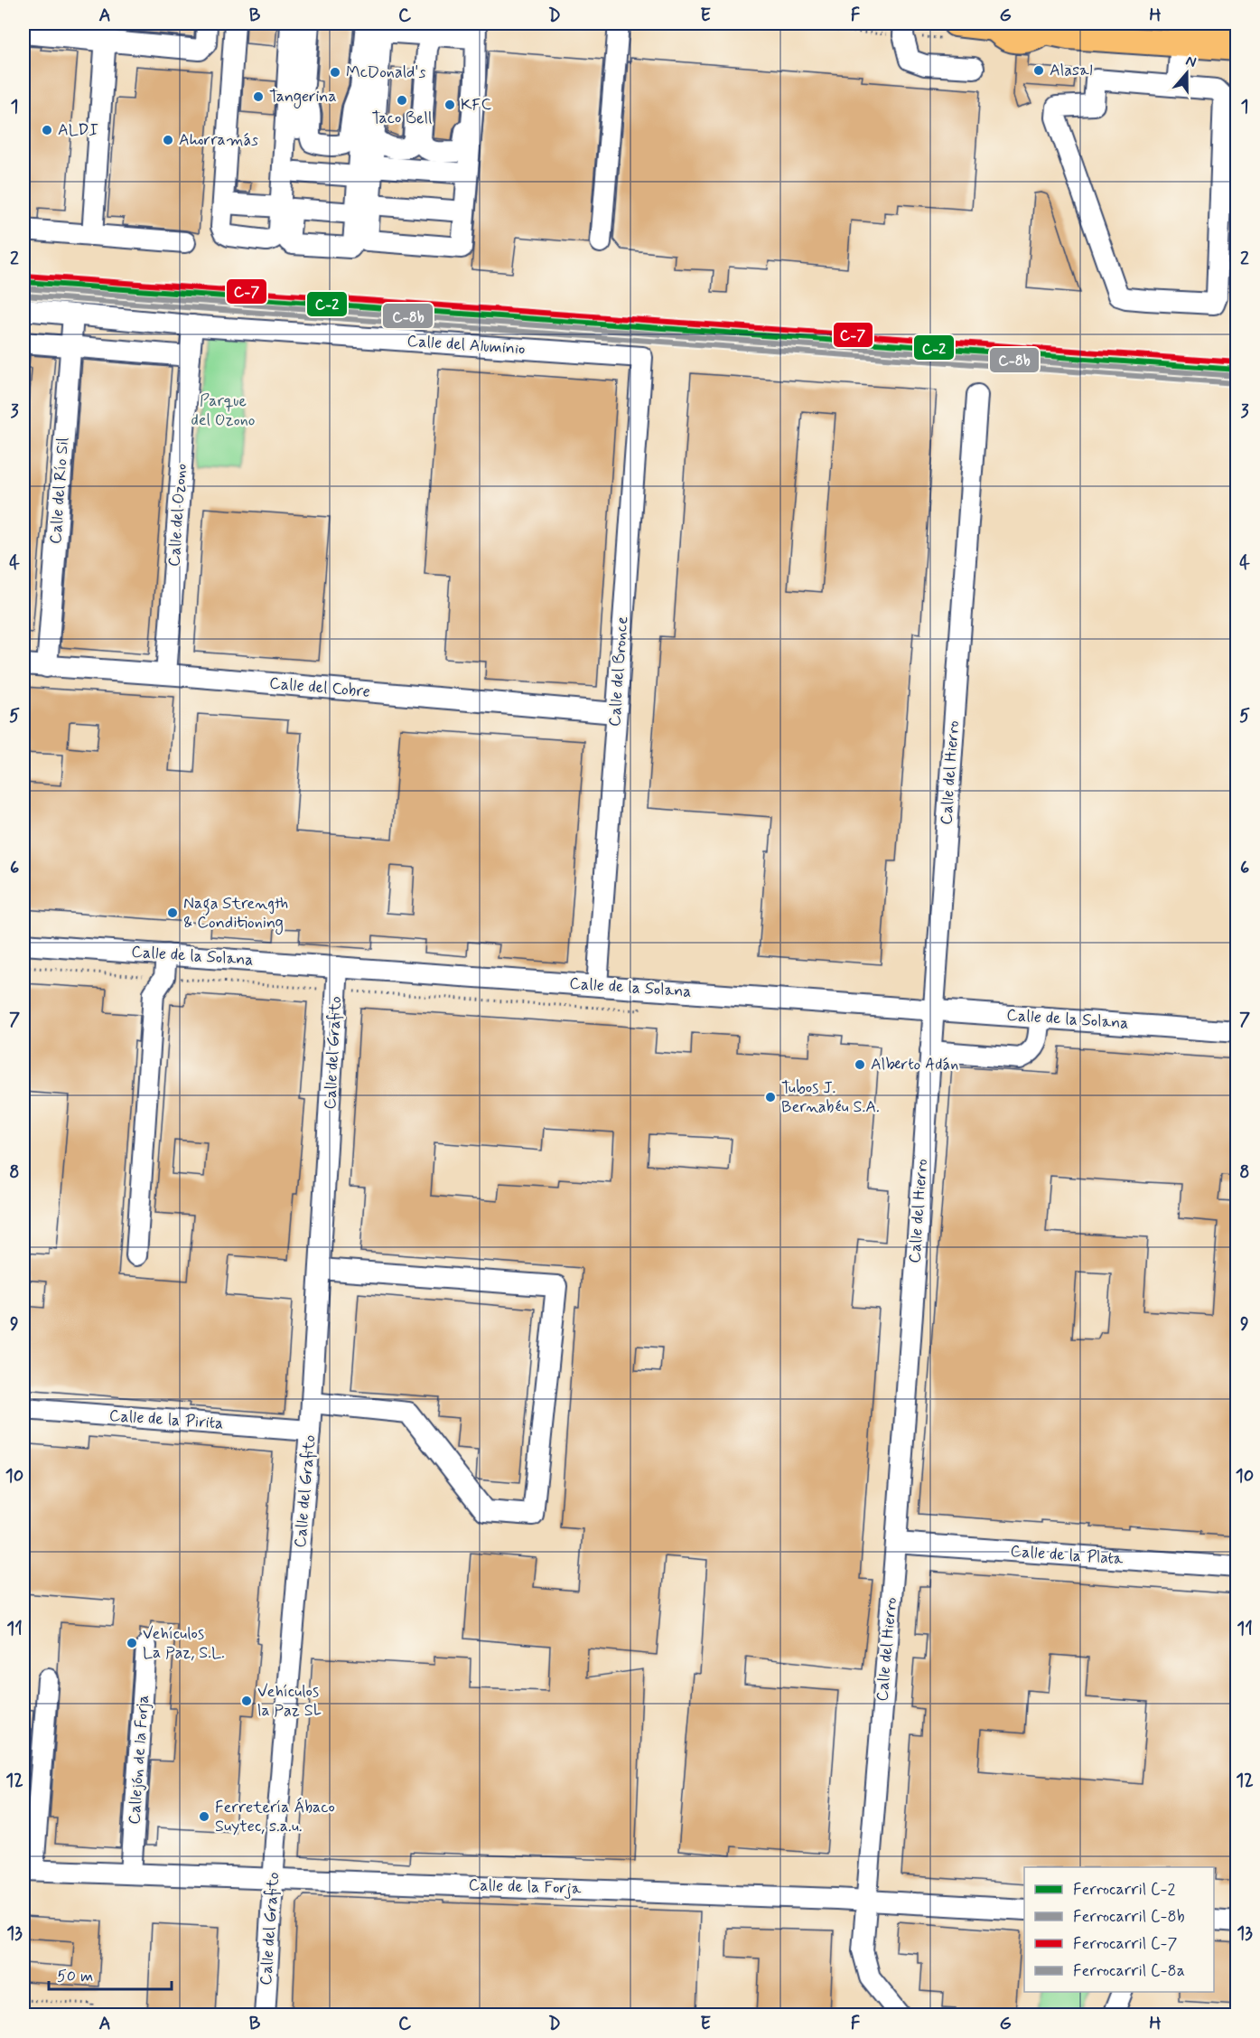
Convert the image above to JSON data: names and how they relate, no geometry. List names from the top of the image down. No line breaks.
{"streets":{"street":["Calle del Aluminio","Calle del Río Sil","Calle del Ozono","Calle del Bronce","Calle del Cobre","Calle del Hierro","Calle de la Solana","Calle del Grafito","Calle de la Pirita","Calle de la Plata","Callejón de la Forja","Calle de la Forja"]},"crossings":[["Calle del Aluminio","Calle del Río Sil"],["Calle del Aluminio","Calle del Bronce"],["Calle del Río Sil","Calle del Cobre"],["Calle del Ozono","Calle del Cobre"],["Calle del Bronce","Calle del Cobre"],["Calle del Bronce","Calle de la Solana"],["Calle del Hierro","Calle de la Solana"],["Calle del Hierro","Calle de la Plata"],["Calle del Hierro","Calle de la Forja"],["Calle de la Solana","Calle del Grafito"],["Calle del Grafito","Calle de la Pirita"],["Calle del Grafito","Calle de la Forja"],["Callejón de la Forja","Calle de la Forja"]],"parks":["Parque del Ozono"],"places":["Alasal","McDonald's","Tangerina","Taco Bell","KFC","ALDI","Ahorramás","Naga Strength & Conditioning","Alberto Adán","Tubos J. Bernabéu S.A.","Vehículos La Paz, S.L.","Vehículos la Paz SL","Ferretería Ábaco Suytec, s.a.u."],"lines":["rail line C-7","rail line C-2","rail line C-8b","rail line C-8a"],"legend":["Ferrocarril C-2","Ferrocarril C-8b","Ferrocarril C-7","Ferrocarril C-8a"],"scale_bar":"50 m","north":"top","grid":{"columns":["A","B","C","D","E","F","G","H"],"rows":["1","2","3","4","5","6","7","8","9","10","11","12","13"]}}
